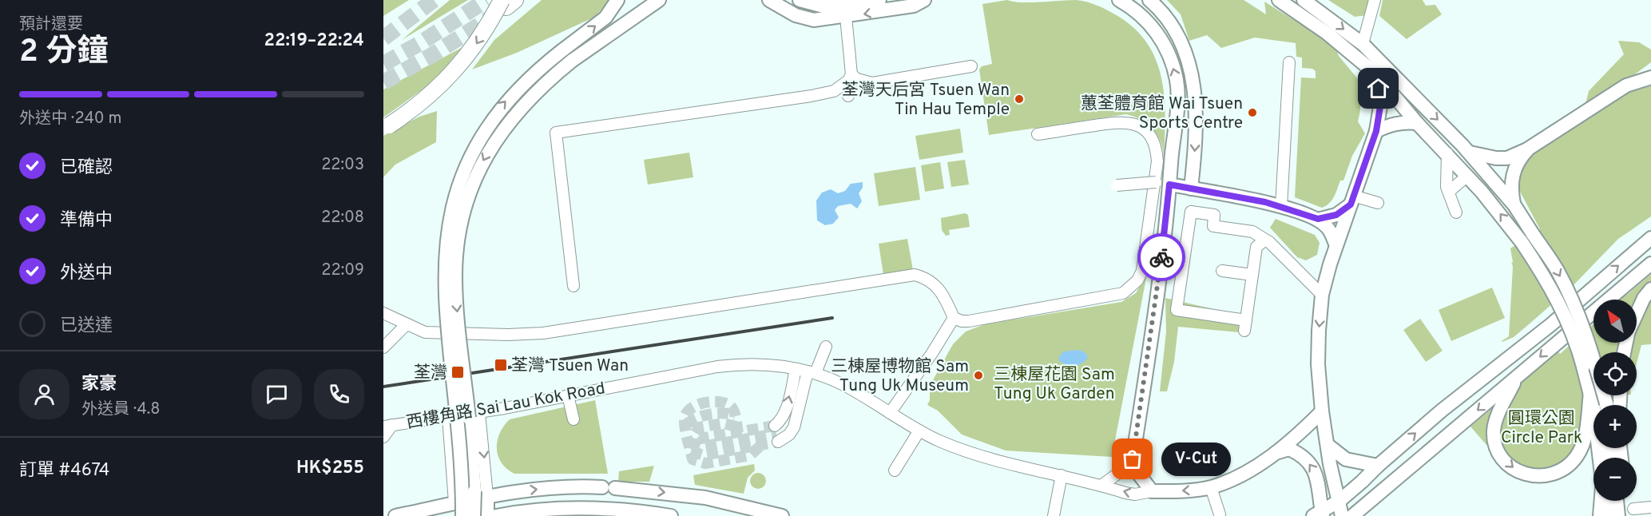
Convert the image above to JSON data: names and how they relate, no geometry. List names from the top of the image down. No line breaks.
{"streets":{"main road":["西樓角路 Sai Lau Kok Road"]},"parks":["三棟屋花園 Sam Tung Uk Garden","圓環公園 Circle Park"],"places":{"other":["荃灣天后宮 Tsuen Wan Tin Hau Temple","蕙荃體育館 Wai Tsuen Sports Centre","三棟屋博物館 Sam Tung Uk Museum","V-Cut"],"transit":["荃灣 Tsuen Wan","荃灣"]},"north":"top left","page":{"heading":["2 分鐘","預計還要","22:19–22:24"],"panel":["家豪","外送員 · 4.8","訂單 #4674","HK$255"],"bar":"外送中 · 240 m","list":[["已確認","22:03"],["準備中","22:08"],["外送中","22:09"],"已送達"],"map_buttons":["+","−"],"bubble":"V-Cut"}}
